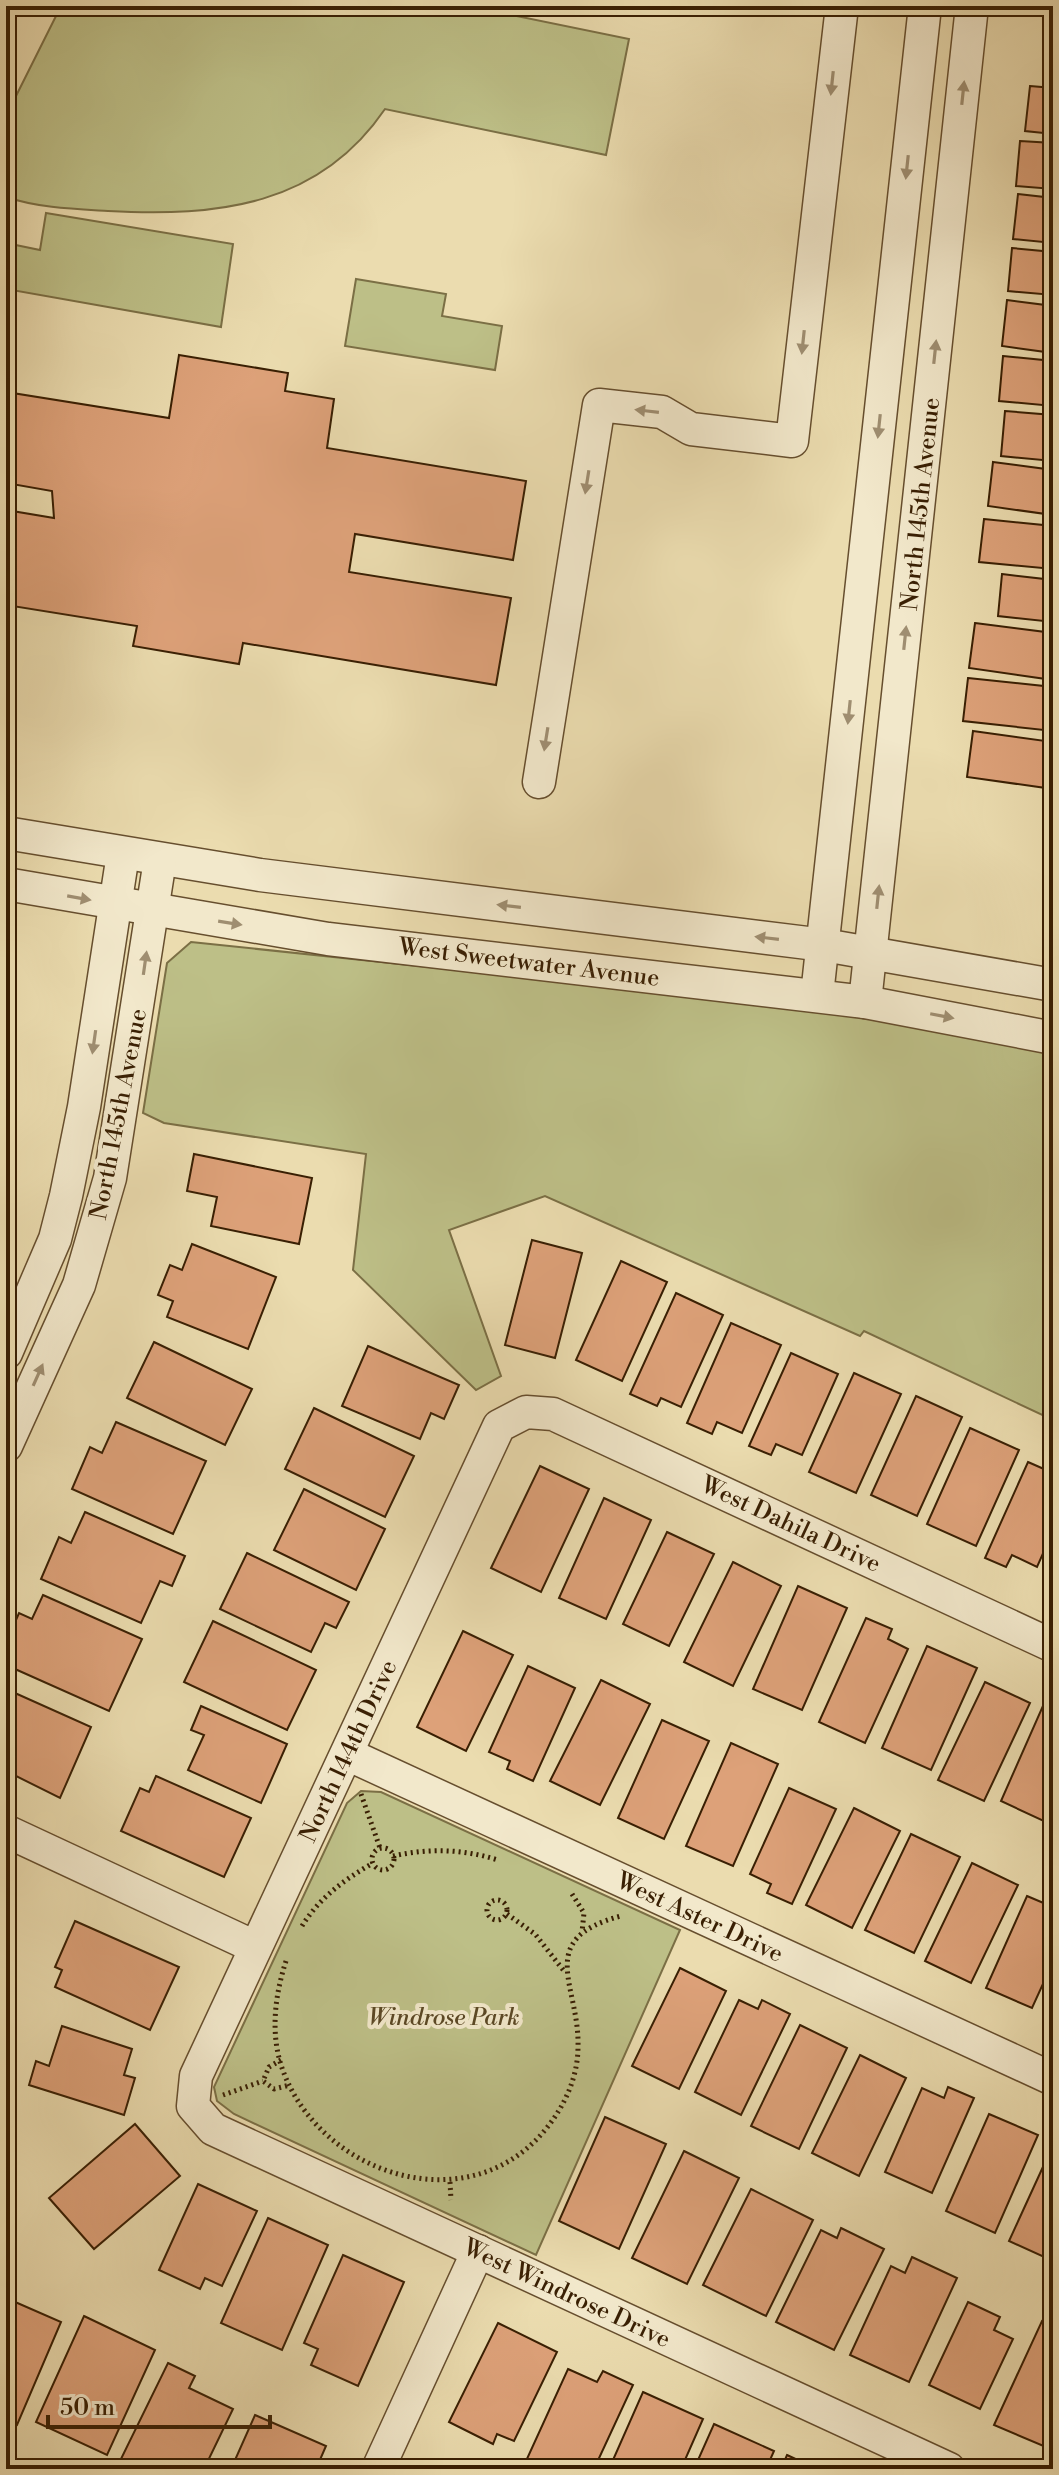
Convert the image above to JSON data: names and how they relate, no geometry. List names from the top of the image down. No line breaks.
{"streets":{"street":["North 145th Avenue","West Sweetwater Avenue","West Dahila Drive","North 144th Drive","West Aster Drive","West Windrose Drive"]},"crossings":[["North 145th Avenue","West Sweetwater Avenue"],["West Dahila Drive","North 144th Drive"],["North 144th Drive","West Aster Drive"],["North 144th Drive","West Windrose Drive"]],"parks":["Windrose Park"],"scale_bar":"50 m"}
